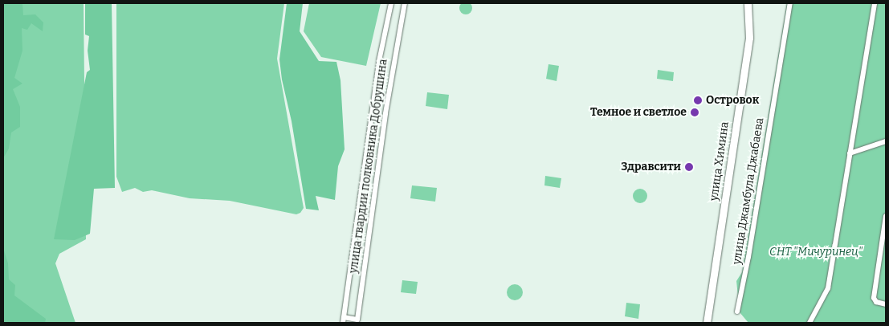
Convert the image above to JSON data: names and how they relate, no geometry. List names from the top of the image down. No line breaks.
{"streets":{"street":["улица Химина","улица гвардии полковника Добрушина","улица Джамбула Джабаева"]},"parks":["СНТ \"Мичуринец\""],"places":["Островок","Темное и светлое","Здравсити"]}
